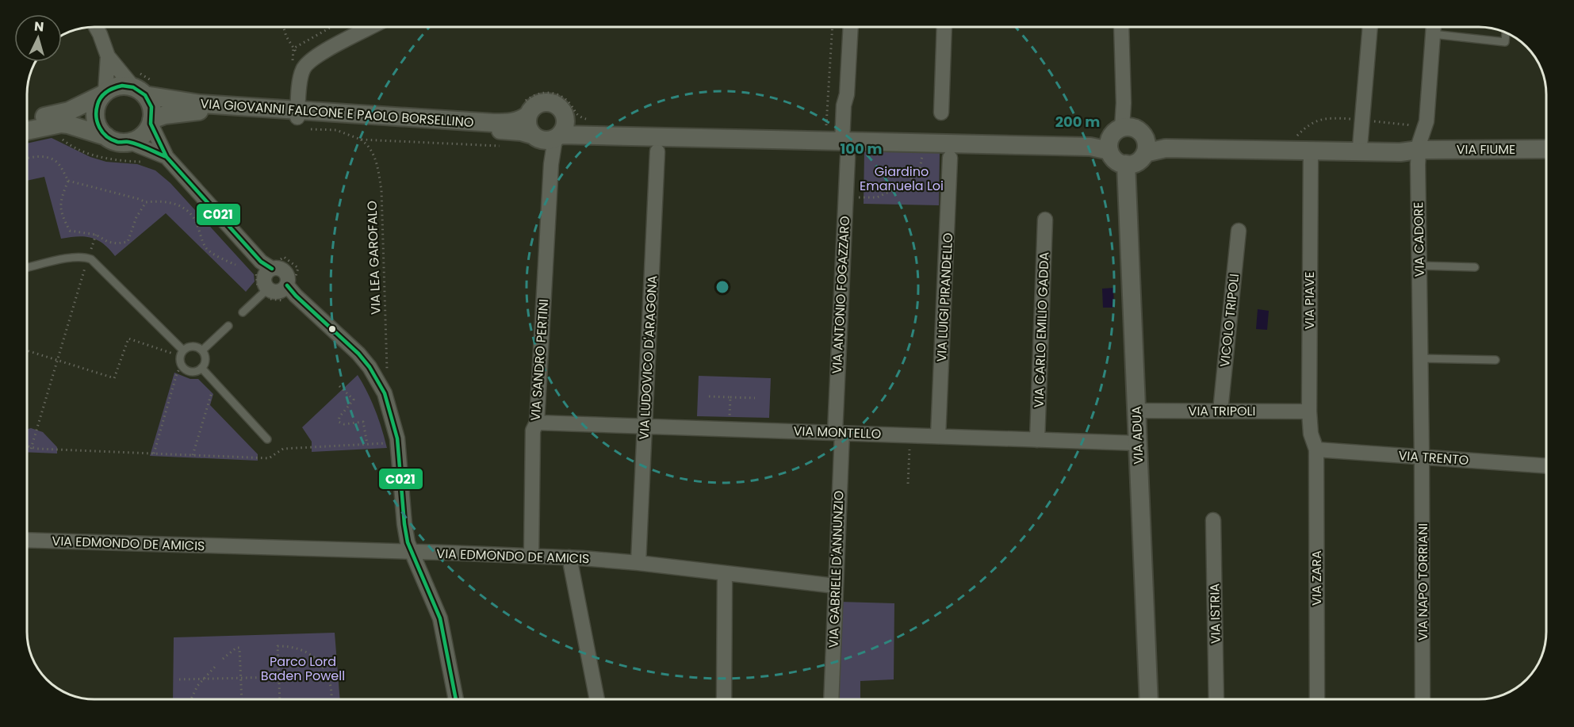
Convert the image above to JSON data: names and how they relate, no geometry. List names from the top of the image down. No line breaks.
{"streets":{"street":["VIA GIOVANNI FALCONE E PAOLO BORSELLINO","VIA FIUME","VIA CADORE","VIA ANTONIO FOGAZZARO","VIA LUIGI PIRANDELLO","VIA PIAVE","VICOLO TRIPOLI","VIA CARLO EMILIO GADDA","VIA LUDOVICO D'ARAGONA","VIA SANDRO PERTINI","VIA TRIPOLI","VIA MONTELLO","VIA ADUA","VIA TRENTO","VIA EDMONDO DE AMICIS","VIA GABRIELE D'ANNUNZIO","VIA ZARA","VIA NAPO TORRIANI","VIA ISTRIA"],"path":["VIA LEA GAROFALO"]},"crossings":[["VIA GIOVANNI FALCONE E PAOLO BORSELLINO","VIA ANTONIO FOGAZZARO"],["VIA GIOVANNI FALCONE E PAOLO BORSELLINO","VIA SANDRO PERTINI"],["VIA GIOVANNI FALCONE E PAOLO BORSELLINO","VIA ADUA"],["VIA FIUME","VIA CADORE"],["VIA CADORE","VIA TRENTO"],["VIA CADORE","VIA NAPO TORRIANI"],["VIA ANTONIO FOGAZZARO","VIA MONTELLO"],["VIA ANTONIO FOGAZZARO","VIA GABRIELE D'ANNUNZIO"],["VIA LUIGI PIRANDELLO","VIA MONTELLO"],["VIA PIAVE","VIA TRIPOLI"],["VIA PIAVE","VIA TRENTO"],["VIA PIAVE","VIA ZARA"],["VICOLO TRIPOLI","VIA TRIPOLI"],["VIA CARLO EMILIO GADDA","VIA MONTELLO"],["VIA LUDOVICO D'ARAGONA","VIA MONTELLO"],["VIA LUDOVICO D'ARAGONA","VIA EDMONDO DE AMICIS"],["VIA SANDRO PERTINI","VIA MONTELLO"],["VIA SANDRO PERTINI","VIA EDMONDO DE AMICIS"],["VIA TRIPOLI","VIA ADUA"],["VIA MONTELLO","VIA ADUA"],["VIA MONTELLO","VIA GABRIELE D'ANNUNZIO"],["VIA TRENTO","VIA ZARA"],["VIA TRENTO","VIA NAPO TORRIANI"],["VIA EDMONDO DE AMICIS","VIA GABRIELE D'ANNUNZIO"]],"parks":["Giardino Emanuela Loi","Parco Lord Baden Powell"],"lines":["transit line C021"],"north":"top","rings":["200 m","100 m"]}
